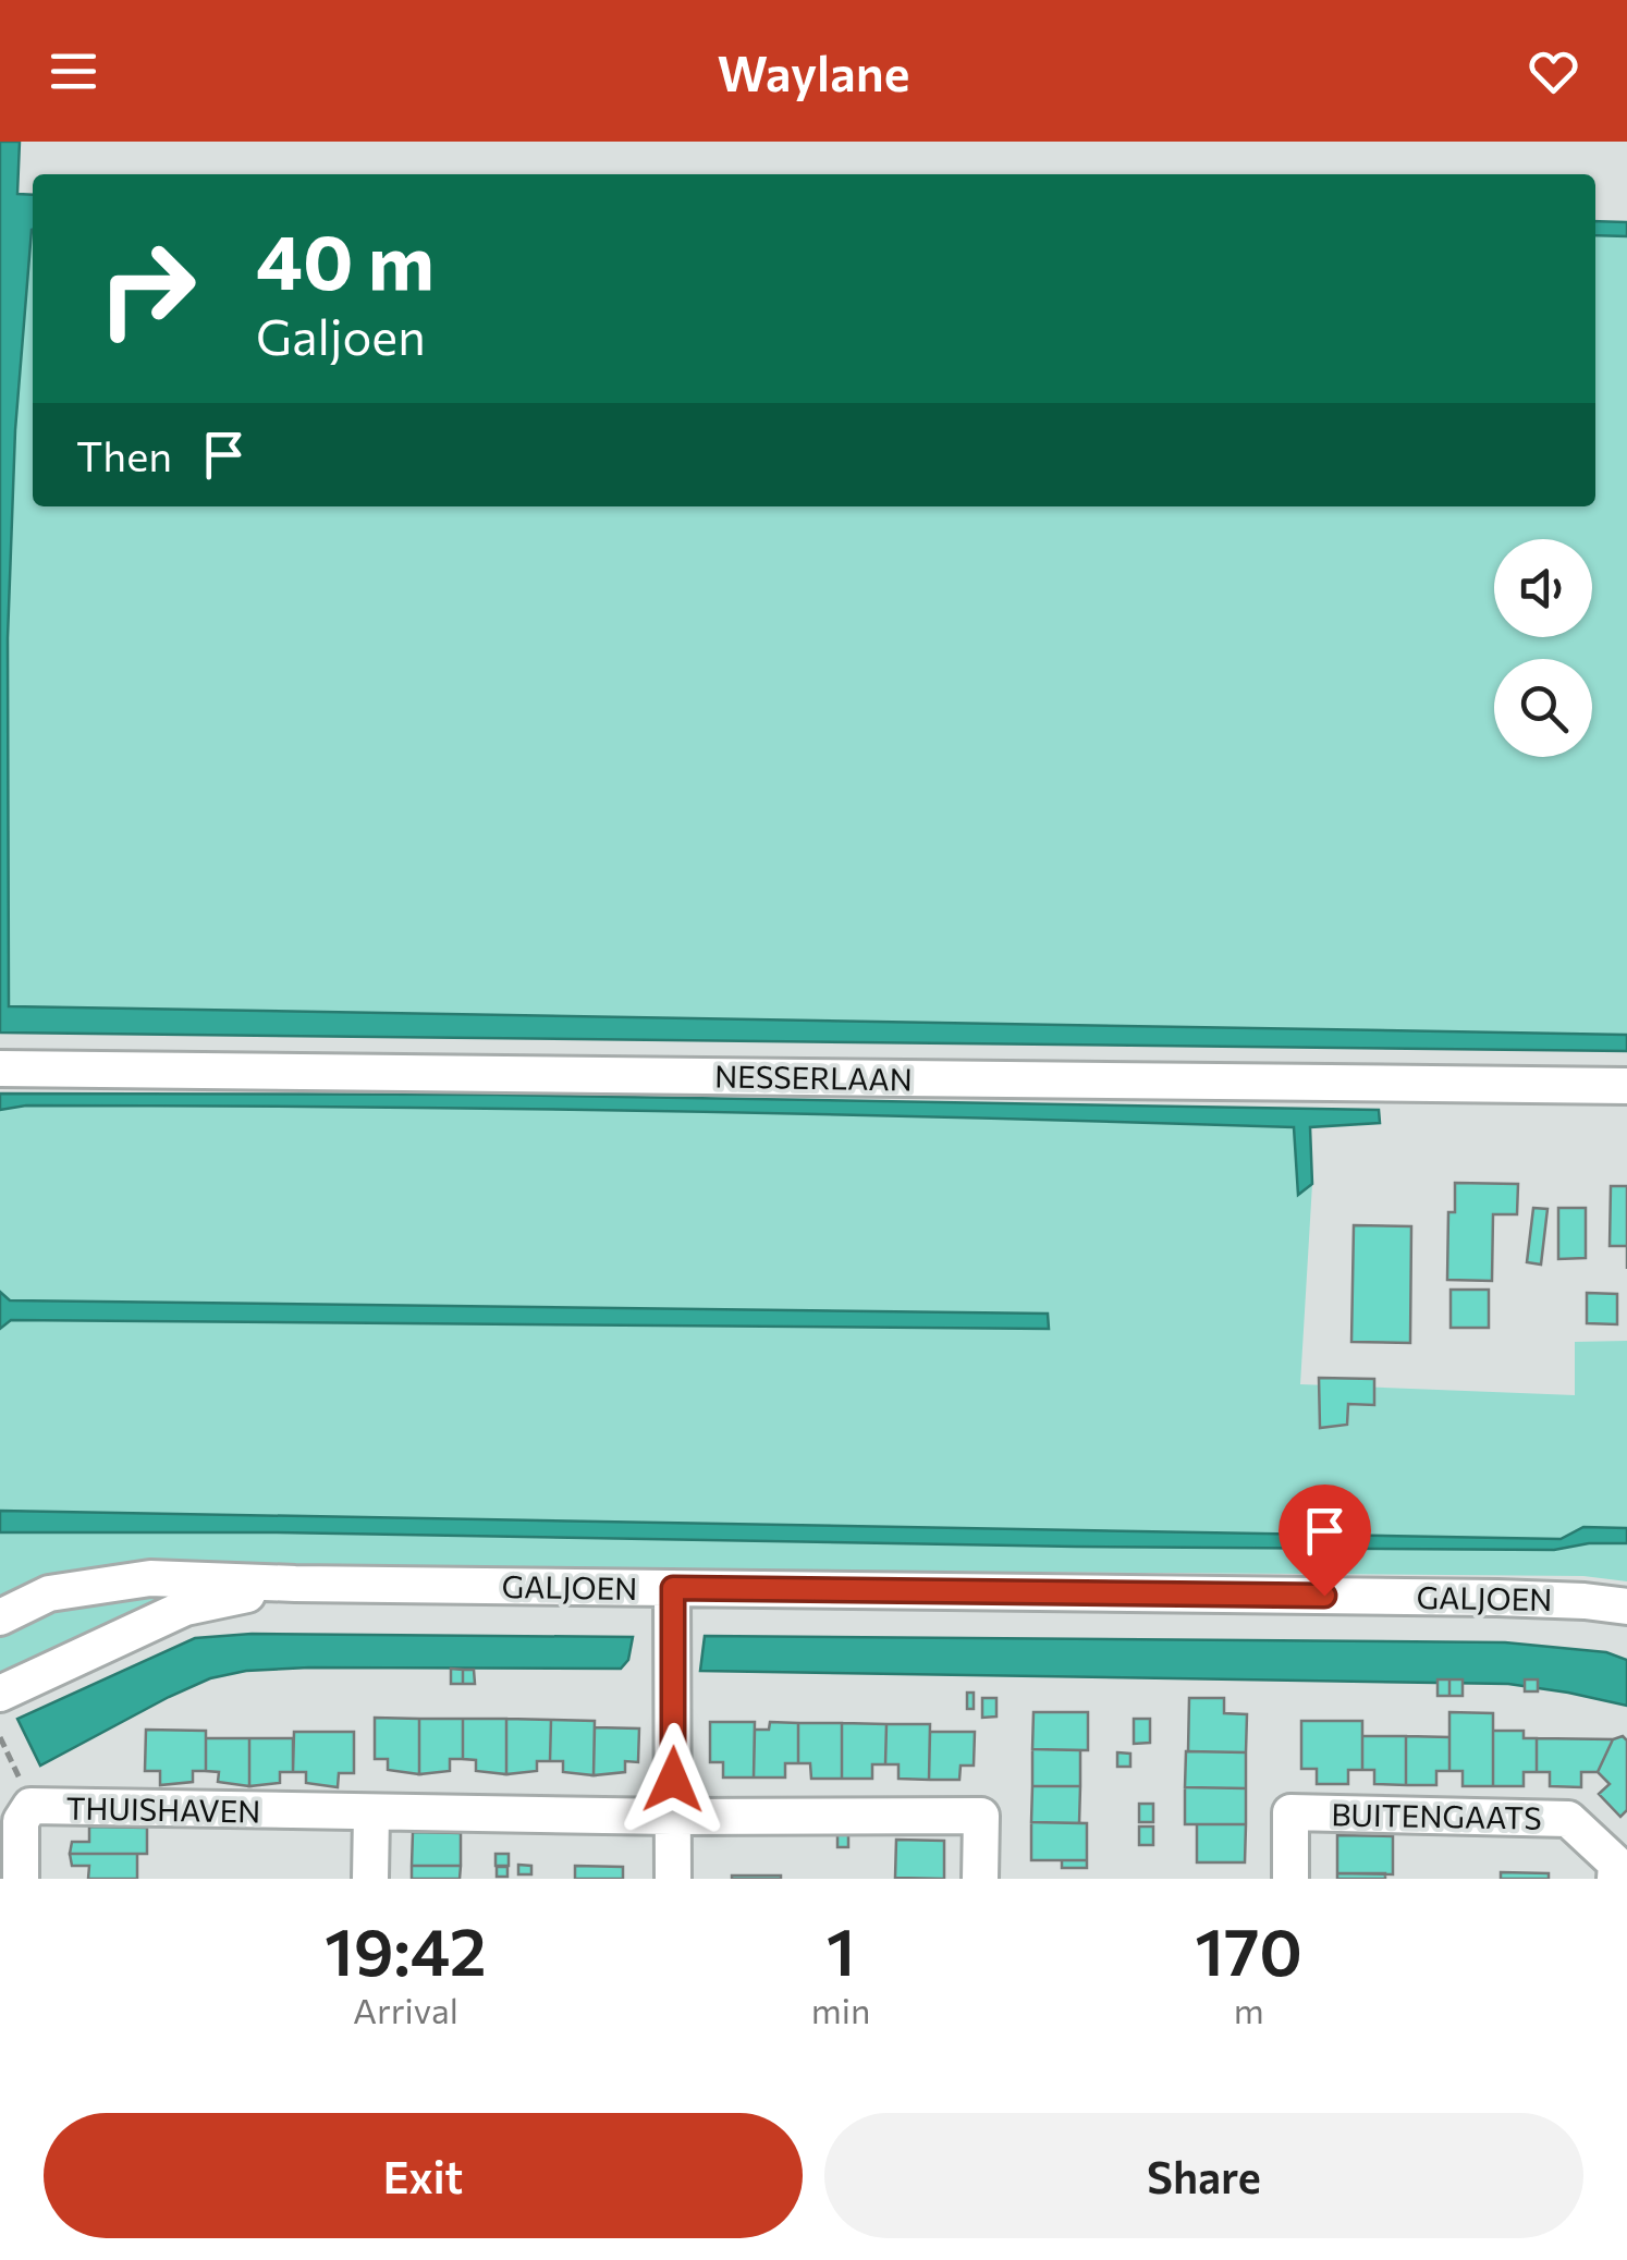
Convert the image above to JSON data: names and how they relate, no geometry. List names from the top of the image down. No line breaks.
{"streets":{"street":["NESSERLAAN","GALJOEN","THUISHAVEN","BUITENGAATS"]},"page":{"header":"Waylane","turn":["40 m","Galjoen"],"then":"Then","eta":["19:42","Arrival","1","min","170","m"],"buttons":["Exit","Share"]}}
